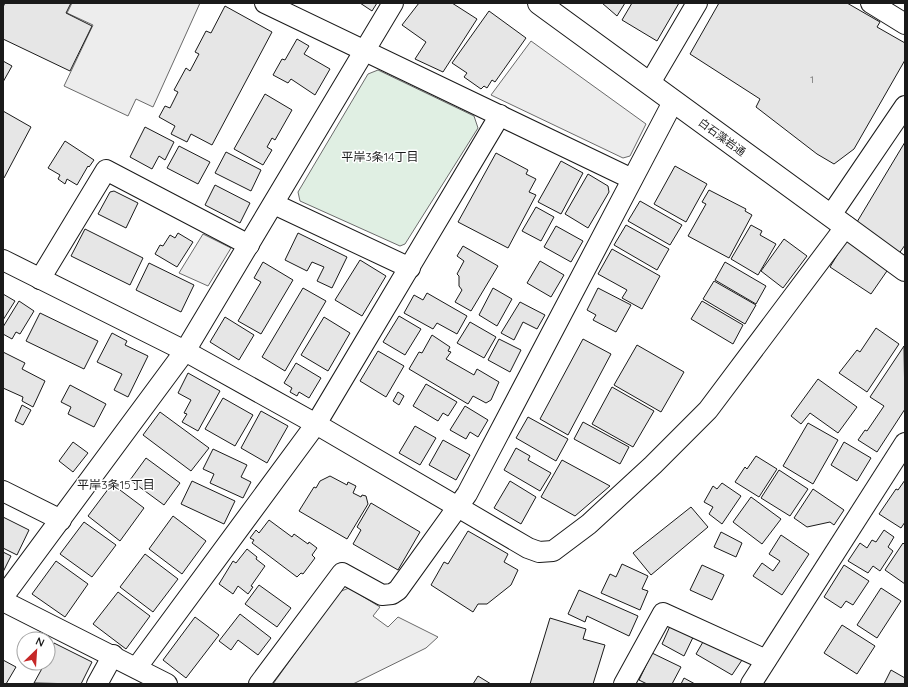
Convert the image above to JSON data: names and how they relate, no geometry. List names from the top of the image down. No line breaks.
{"streets":{"main road":["白石藻岩通"]},"districts":["平岸3条14丁目","平岸3条15丁目"],"house_numbers":["1"],"north":"top right"}
